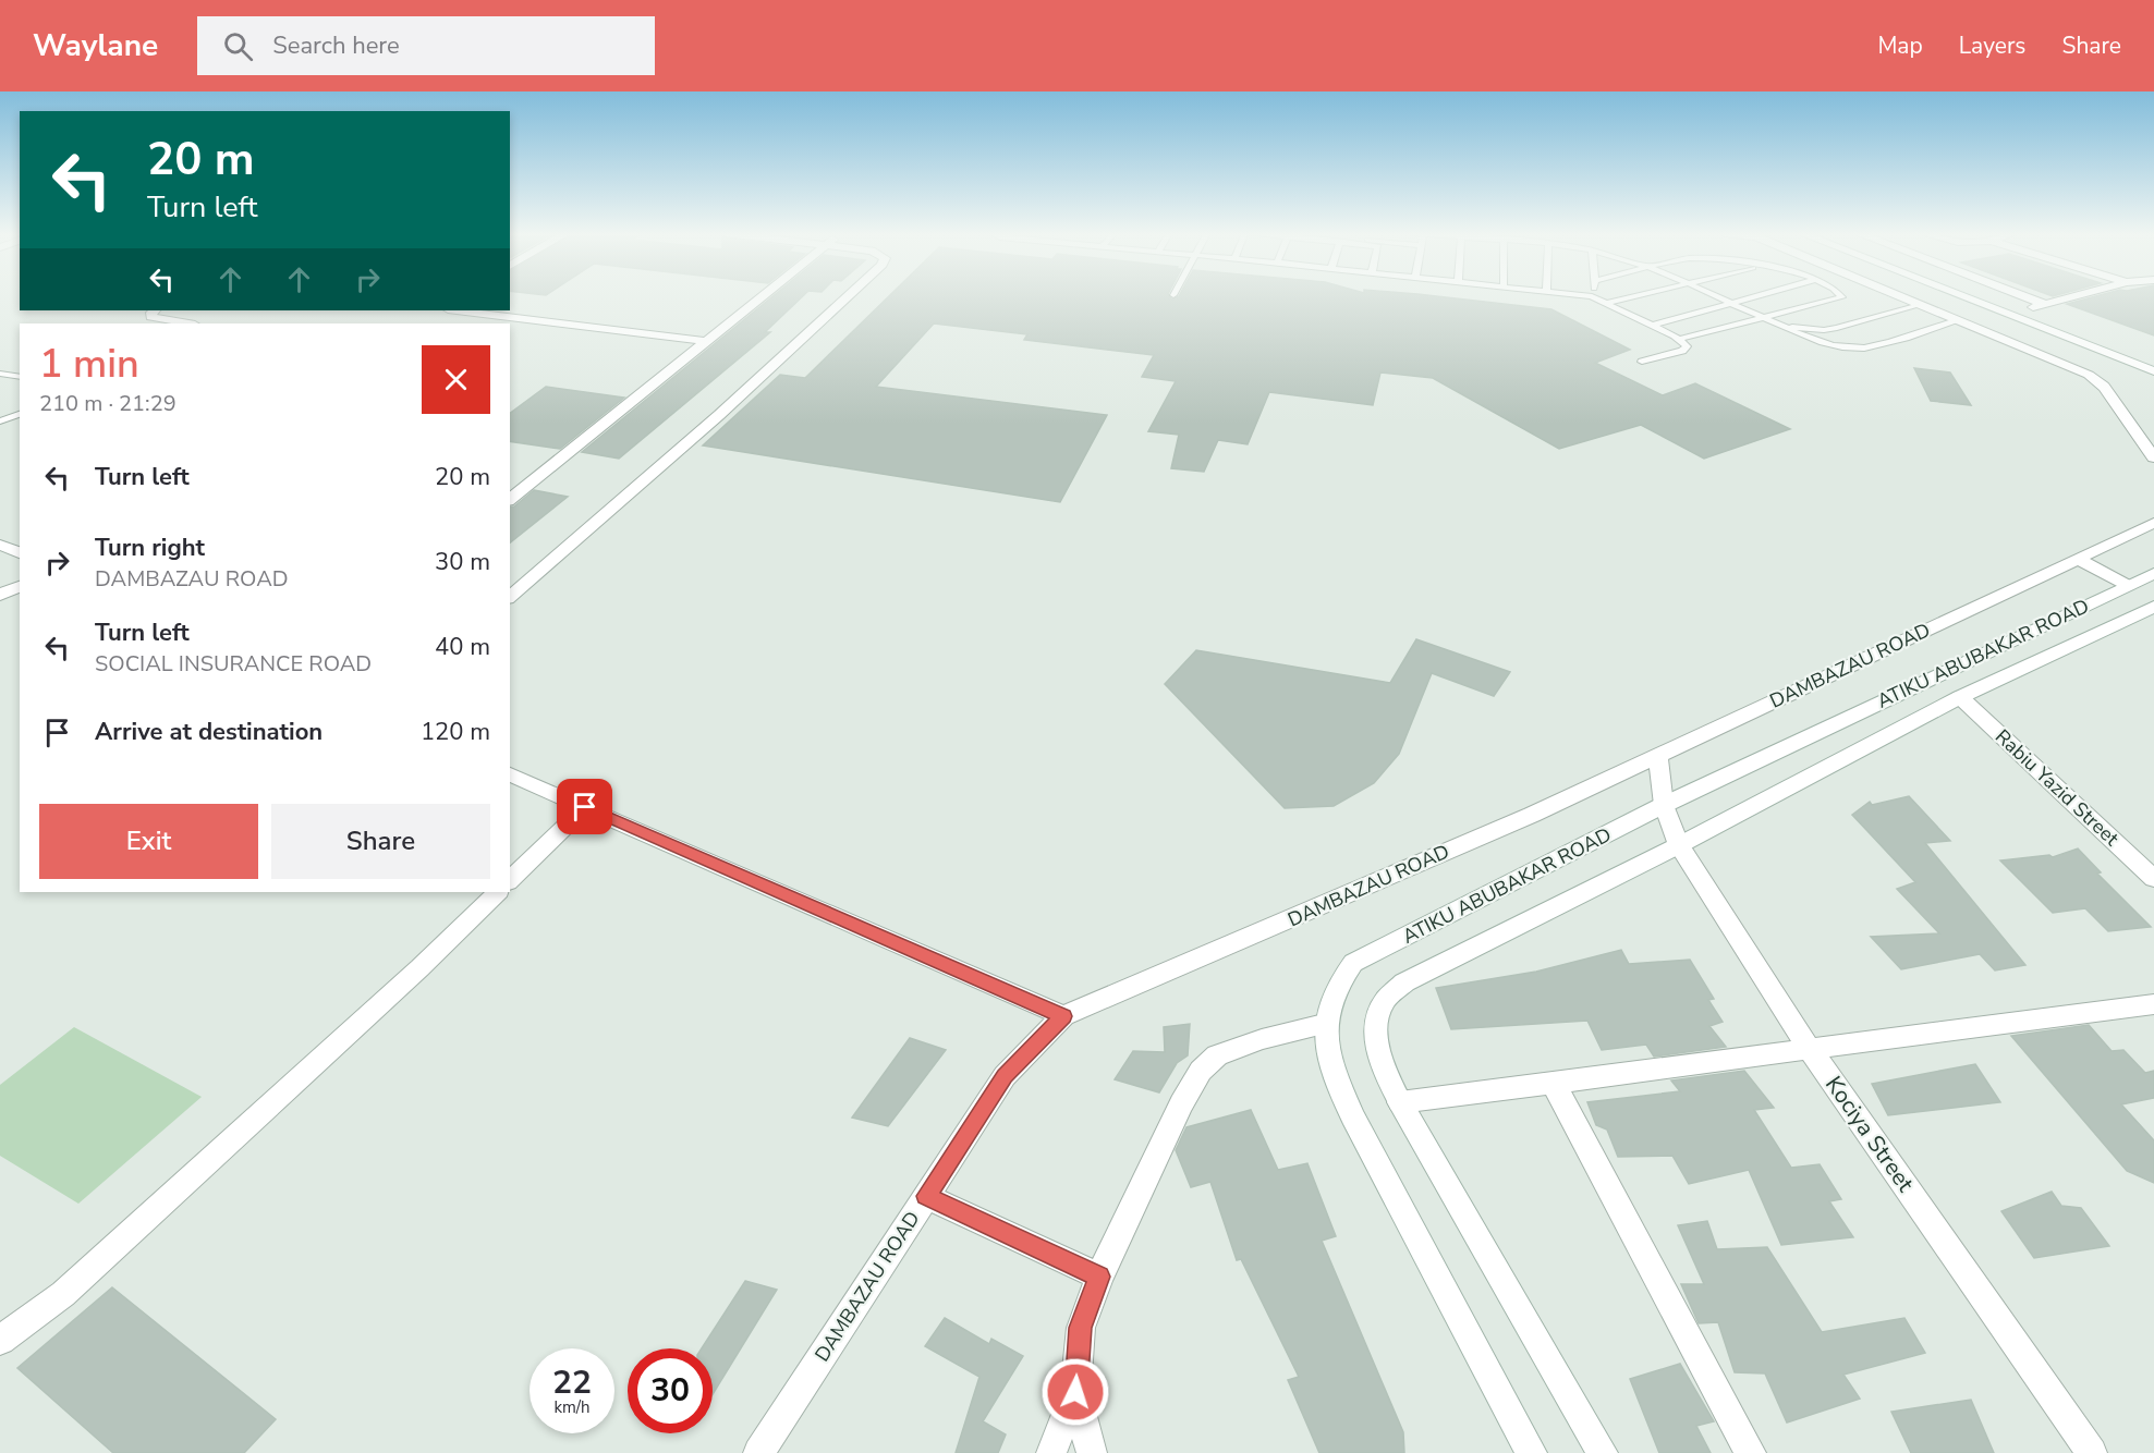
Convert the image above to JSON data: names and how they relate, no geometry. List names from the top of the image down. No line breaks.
{"streets":{"street":["ATIKU ABUBAKAR ROAD","DAMBAZAU ROAD","Rabiu Yazid Street","Kociya Street"]},"crossings":[["ATIKU ABUBAKAR ROAD","Kociya Street"],["DAMBAZAU ROAD","Kociya Street"]],"page":{"header":"Waylane","search":"Search here","nav":["Map","Layers","Share"],"turn":["20 m","Turn left"],"heading":["1 min","210 m · 21:29"],"list":[{"name":"Turn left","value":"20 m"},{"name":"Turn right","note":"DAMBAZAU ROAD","value":"30 m"},{"name":"Turn left","note":"SOCIAL INSURANCE ROAD","value":"40 m"},{"name":"Arrive at destination","value":"120 m"}],"buttons":["Exit","Share"],"speed":"22 km/h","limit":"30"}}
